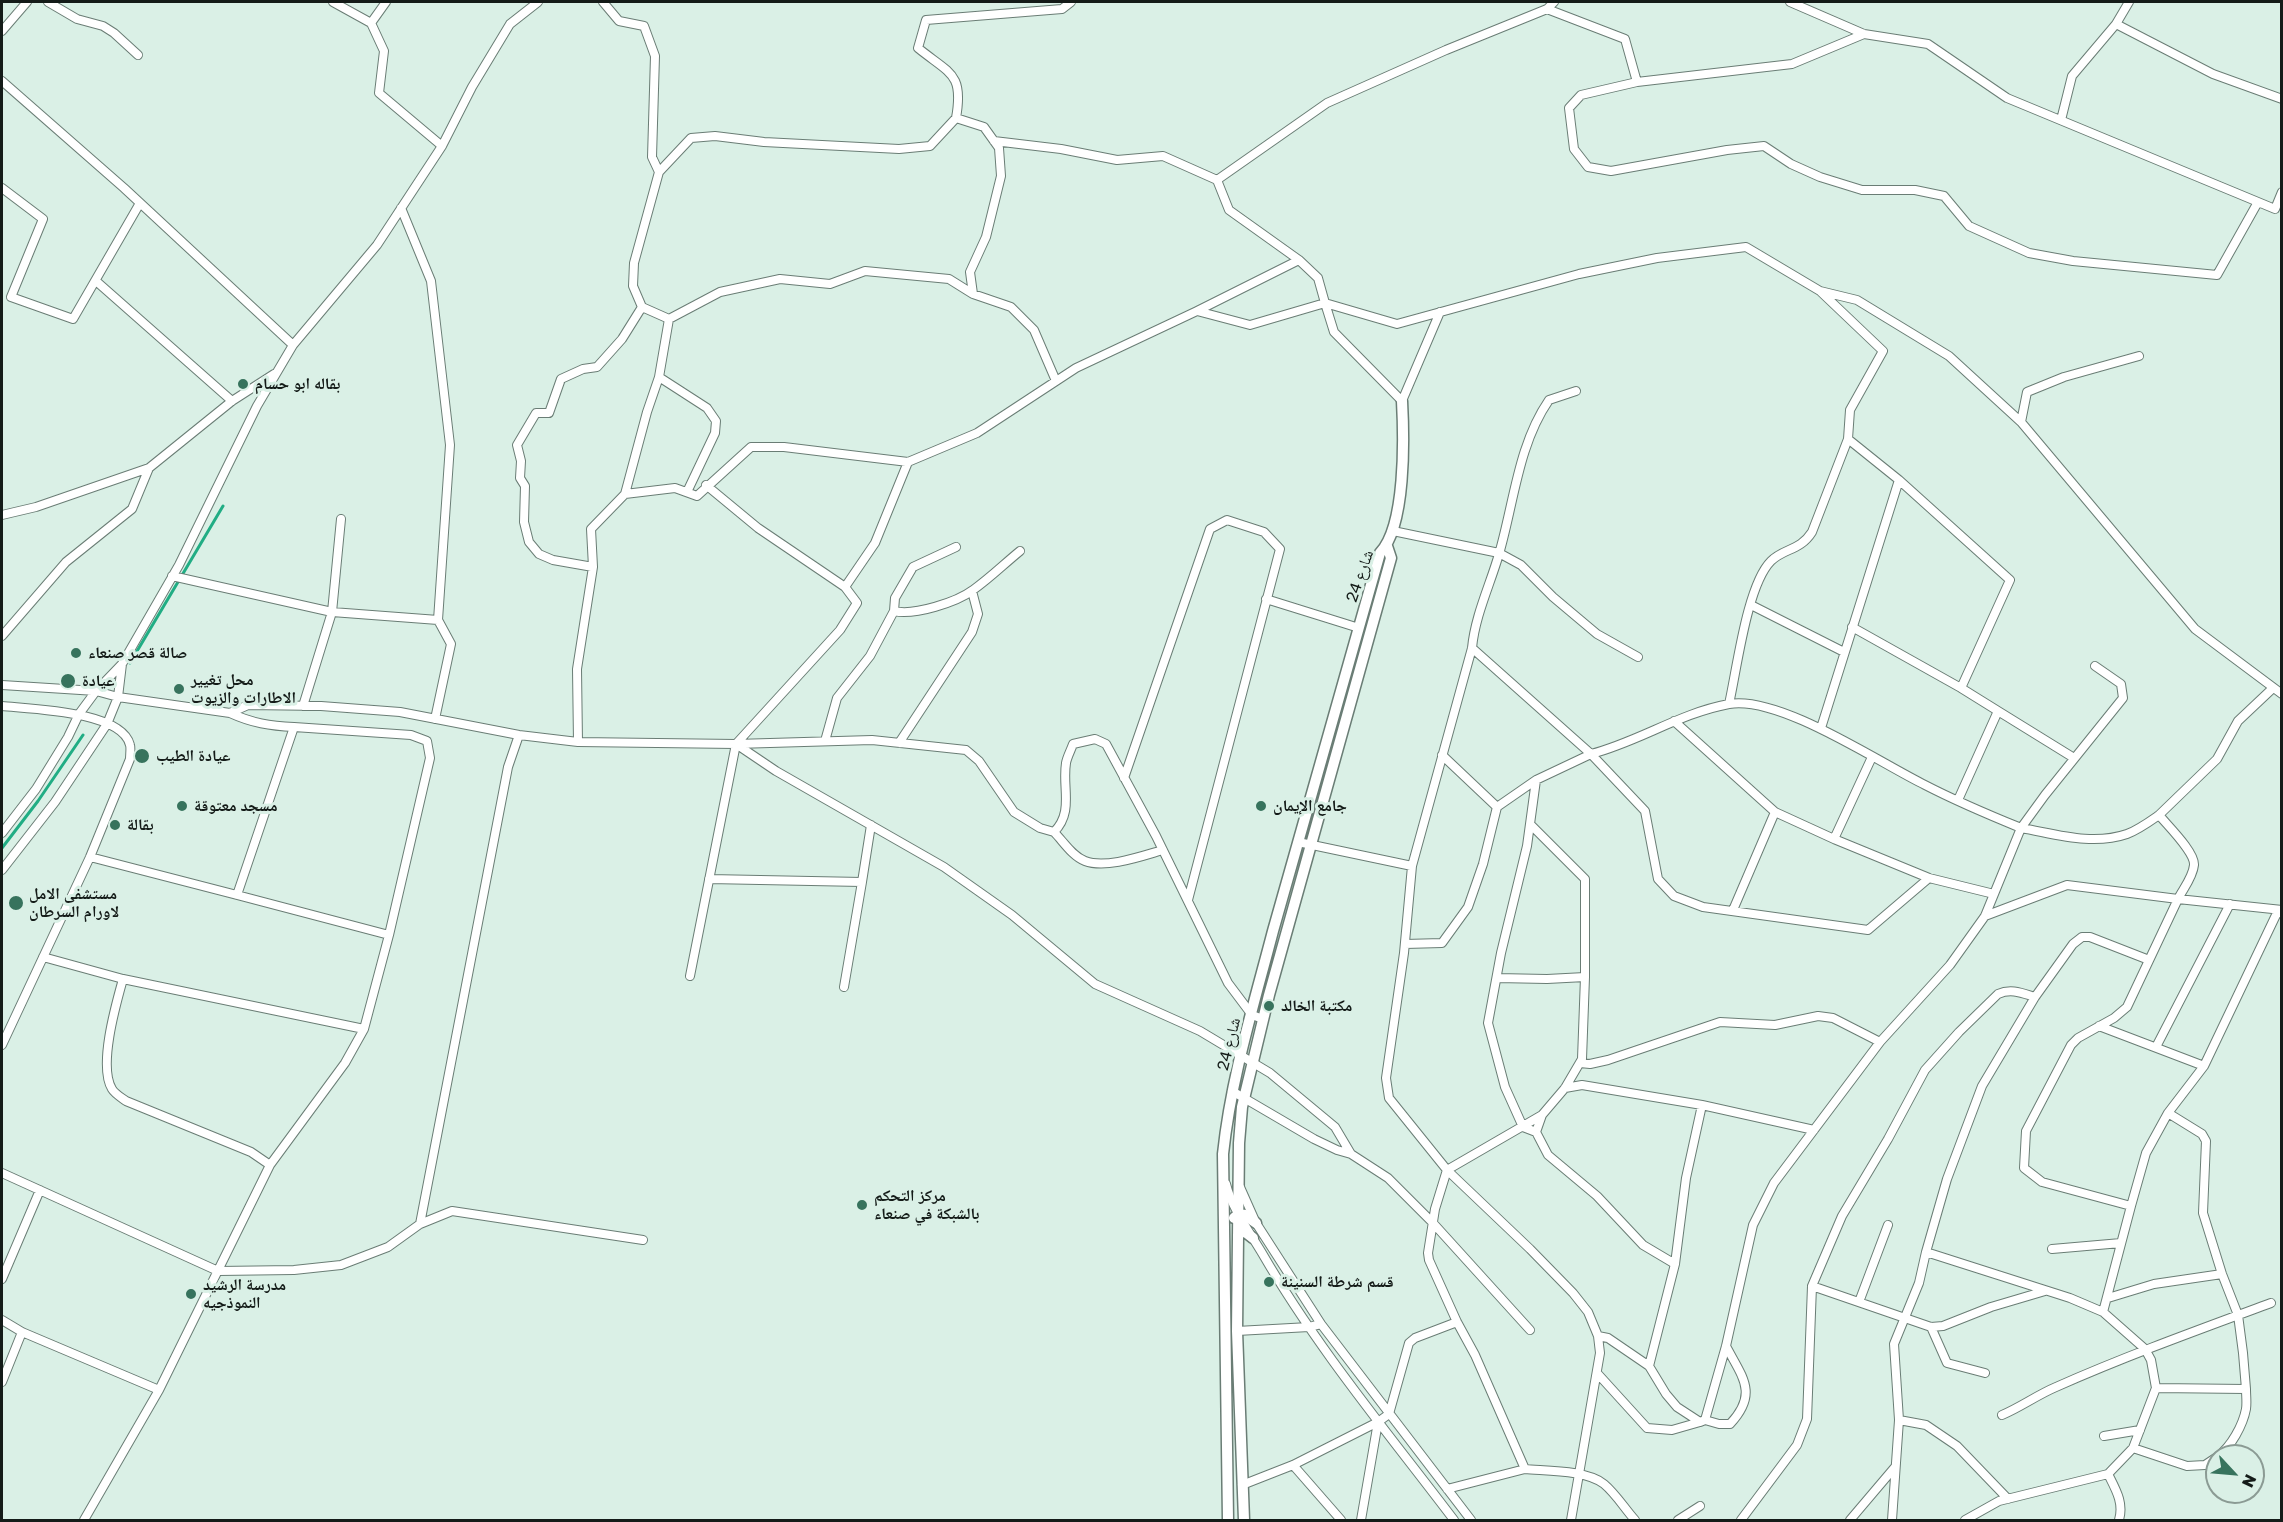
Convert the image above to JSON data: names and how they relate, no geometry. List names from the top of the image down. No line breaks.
{"streets":{"street":["شارع 24"]},"places":["بقاله ابو حسام","صالة قصر صنعاء","عيادة","محل تغيير الاطارات والزيوت","عيادة الطيب","مسجد معتوقة","جامع الإيمان","بقالة","مستشفى الامل لاورام السرطان","مكتبة الخالد","مركز التحكم بالشبكة في صنعاء","قسم شرطة السنينة","مدرسة الرشيد النموذجيه"],"north":"bottom right"}
